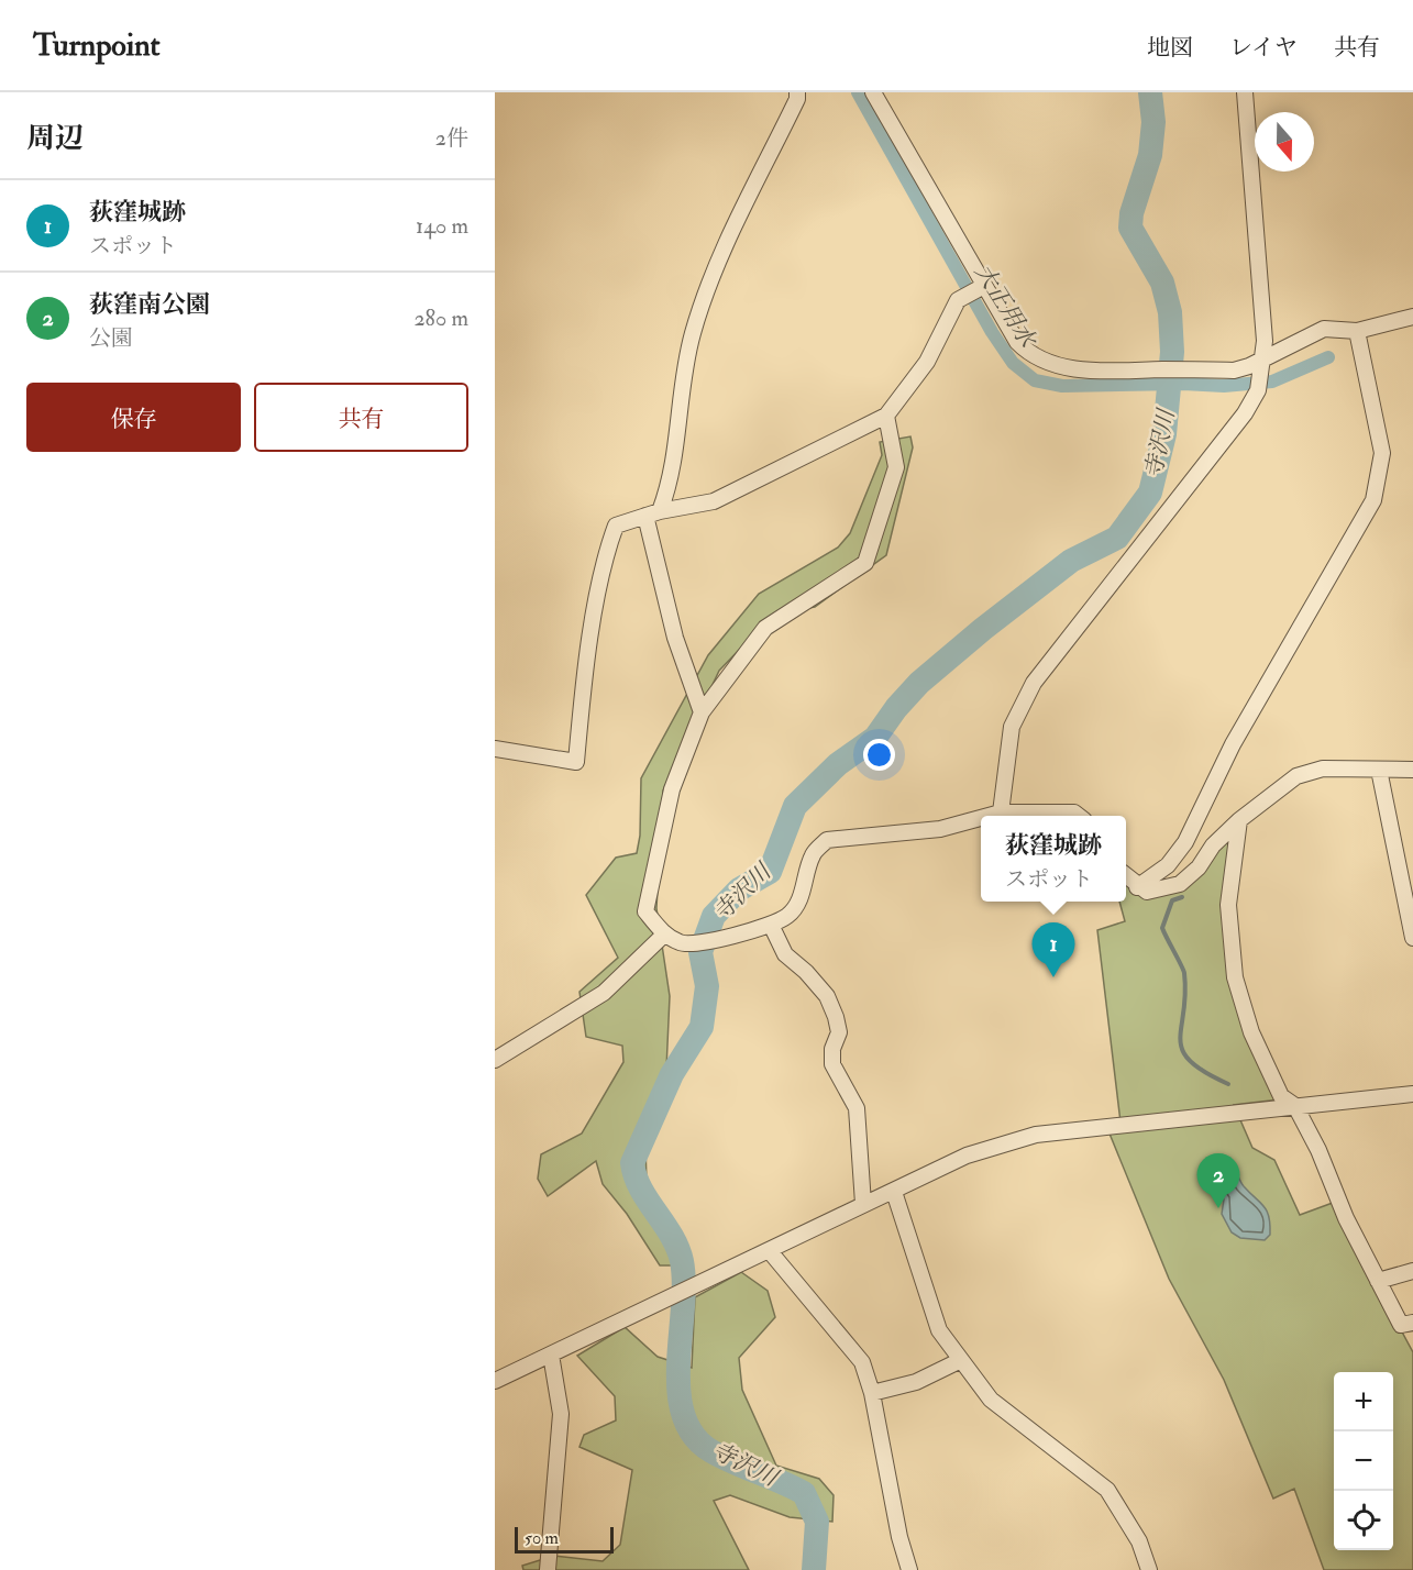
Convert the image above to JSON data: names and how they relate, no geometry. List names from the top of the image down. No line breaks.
{"water":["大正用水","寺沢川"],"scale_bar":"50 m","north":"bottom","page":{"header":"Turnpoint","nav":["地図","レイヤ","共有"],"heading":["周辺","2件"],"list":[{"mark":"1","name":"荻窪城跡","note":"スポット","value":"140 m"},{"mark":"2","name":"荻窪南公園","note":"公園","value":"280 m"}],"buttons":["保存","共有"],"popup":["荻窪城跡","スポット"],"pins":["1","2"],"map_buttons":["+","−"],"scale":"50 m"}}
